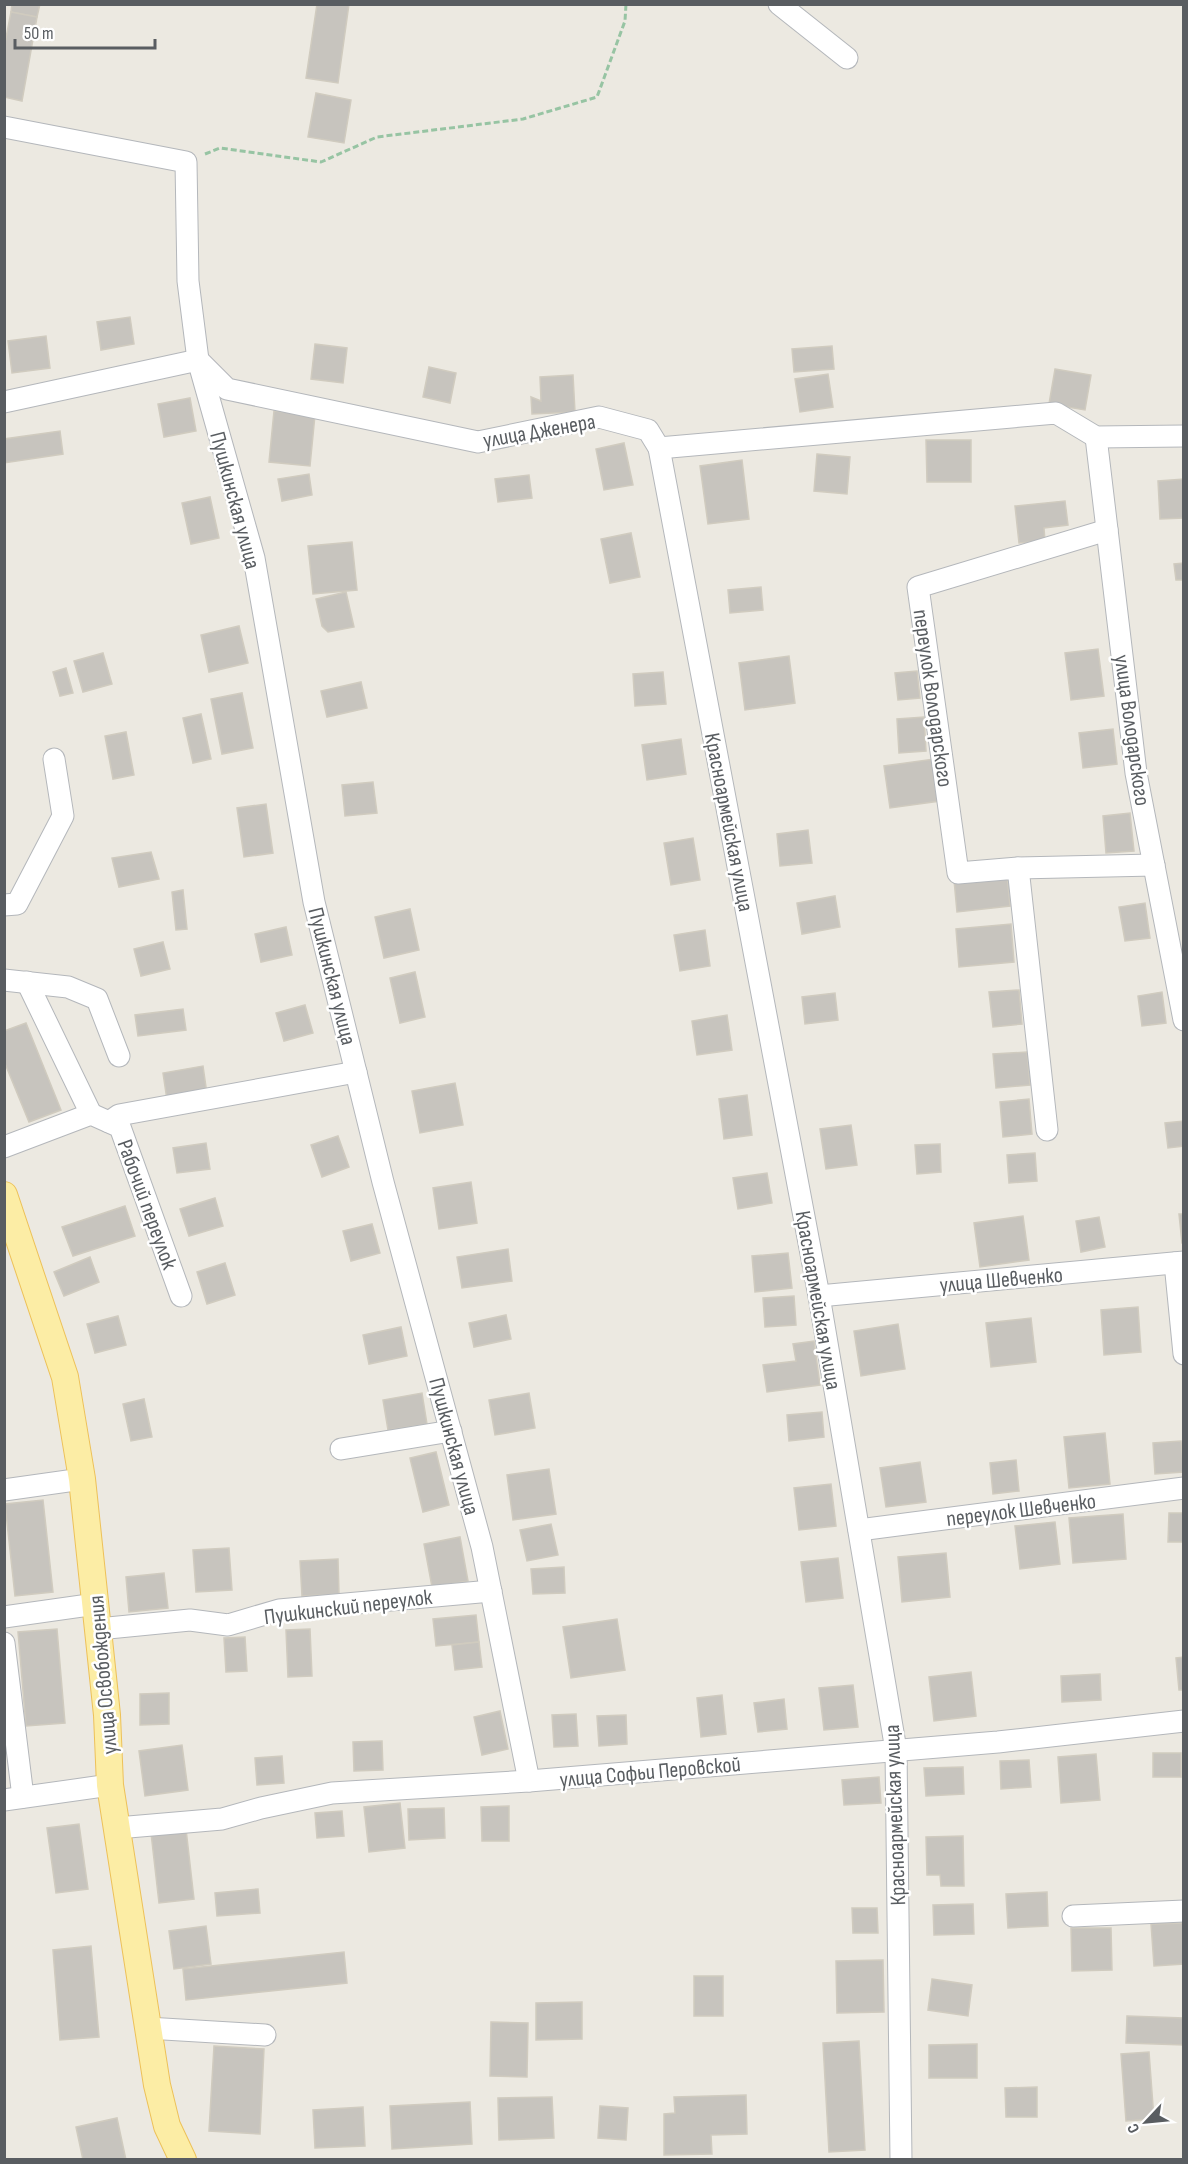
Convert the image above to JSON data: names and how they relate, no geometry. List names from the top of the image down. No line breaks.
{"streets":{"main road":["улица Освобождения"],"street":["улица Дженера","Пушкинская улица","переулок Володарского","улица Володарского","Красноармейская улица","Рабочий переулок","улица Шевченко","переулок Шевченко","Пушкинский переулок","улица Софьи Перовской"]},"crossings":[["улица Дженера","Пушкинская улица"],["улица Дженера","Красноармейская улица"],["Пушкинская улица","Пушкинский переулок"],["Пушкинская улица","улица Софьи Перовской"],["переулок Володарского","улица Володарского"],["Красноармейская улица","улица Шевченко"],["Красноармейская улица","переулок Шевченко"],["Красноармейская улица","улица Софьи Перовской"],["Пушкинский переулок","улица Освобождения"],["улица Освобождения","улица Софьи Перовской"]],"scale_bar":"50 m","north":"bottom left"}
